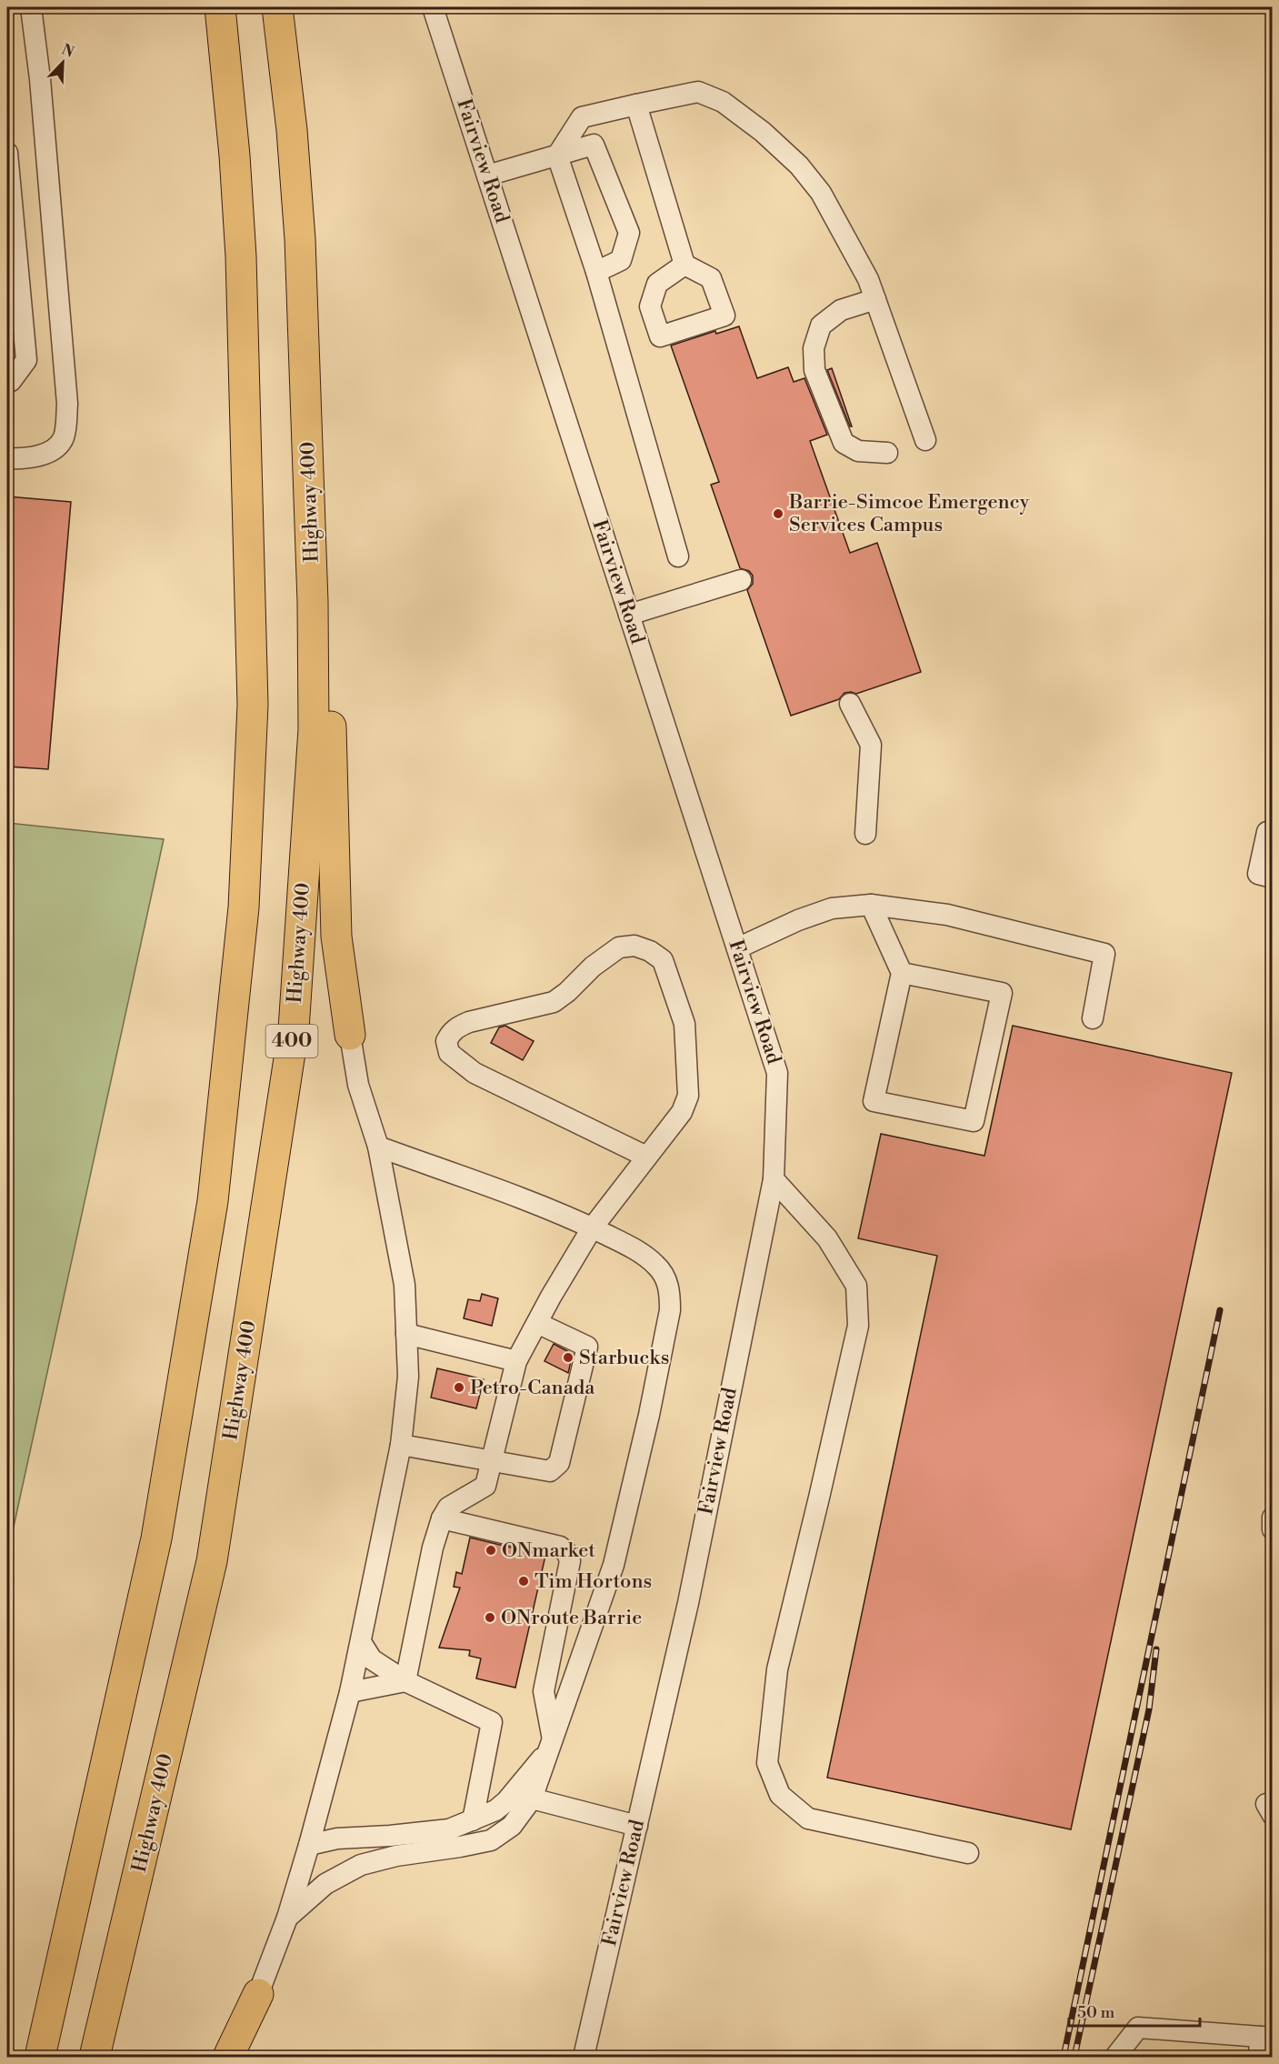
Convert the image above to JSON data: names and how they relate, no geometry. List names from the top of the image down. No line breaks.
{"streets":{"highway":["Highway 400","400"],"street":["Fairview Road"]},"places":["Barrie-Simcoe Emergency Services Campus","Starbucks","Petro-Canada","ONmarket","Tim Hortons","ONroute Barrie"],"scale_bar":"50 m","north":"top right"}
